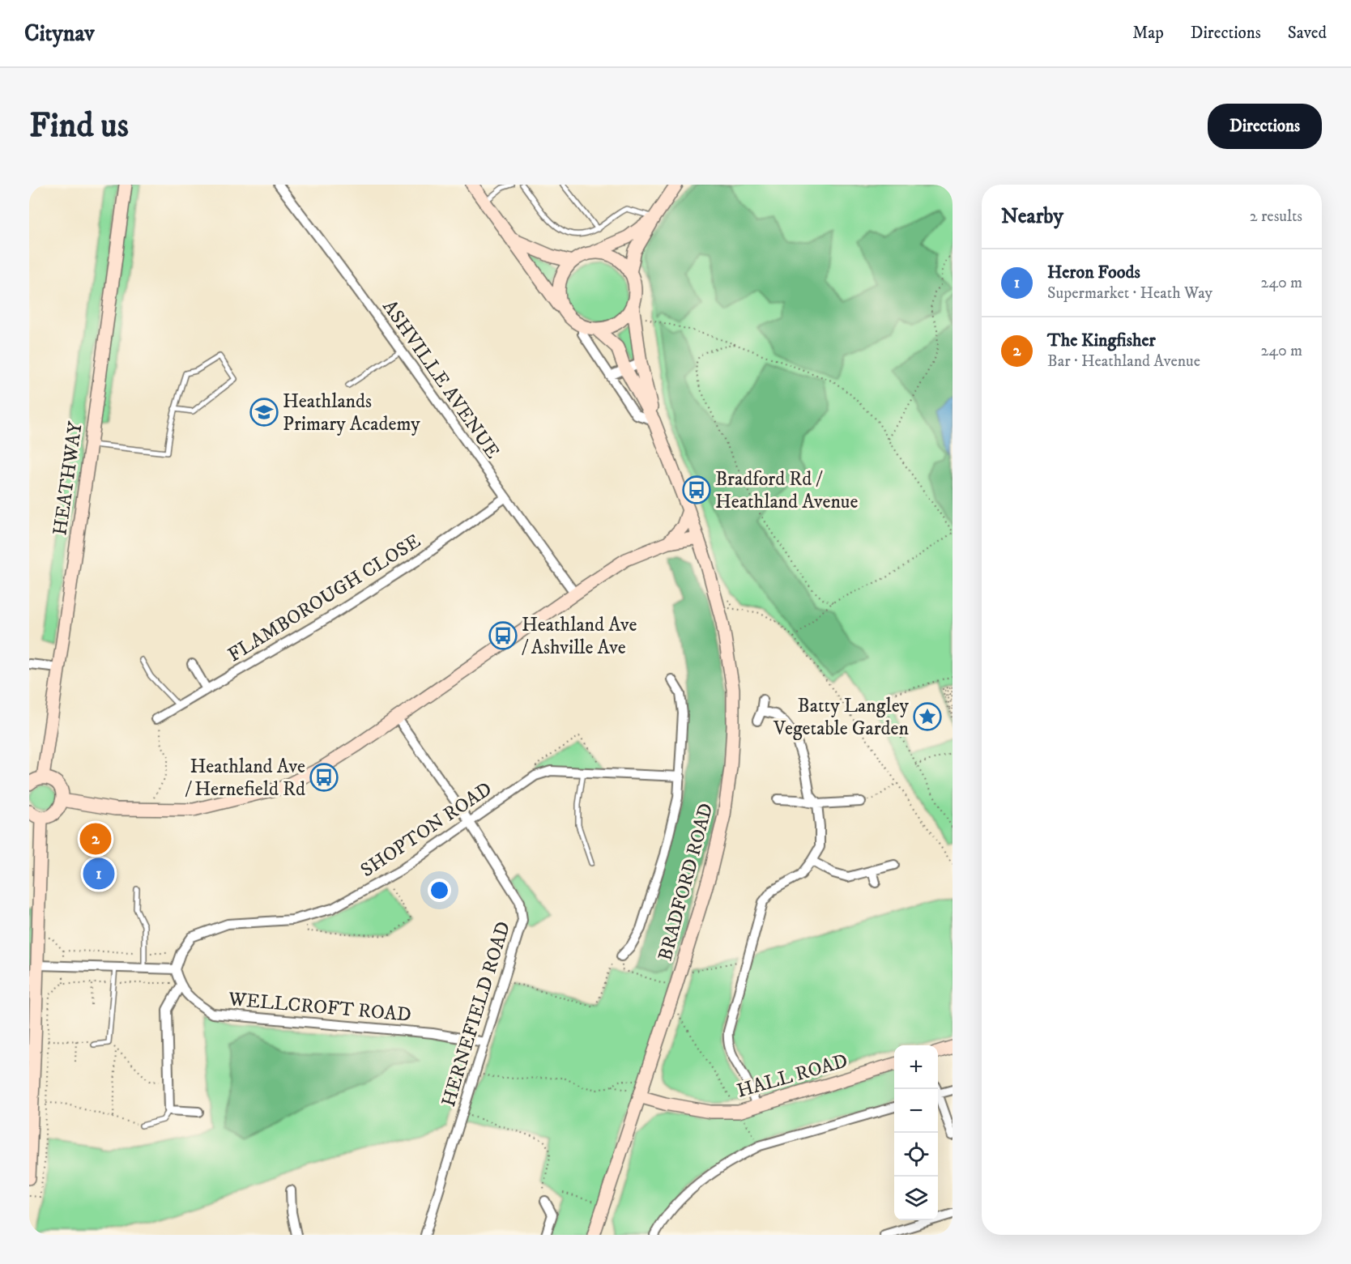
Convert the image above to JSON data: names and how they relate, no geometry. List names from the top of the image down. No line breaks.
{"streets":{"main road":["HEATHWAY","BRADFORD ROAD","HALL ROAD"],"street":["ASHVILLE AVENUE","FLAMBOROUGH CLOSE","SHOPTON ROAD","WELLCROFT ROAD","HERNEFIELD ROAD"]},"crossings":[["ASHVILLE AVENUE","FLAMBOROUGH CLOSE"],["SHOPTON ROAD","HERNEFIELD ROAD"],["BRADFORD ROAD","HALL ROAD"],["WELLCROFT ROAD","HERNEFIELD ROAD"]],"places":{"school or university":["Heathlands Primary Academy"],"bus stop":["Bradford Rd / Heathland Avenue","Heathland Ave / Ashville Ave","Heathland Ave / Hernefield Rd"],"place":["Batty Langley Vegetable Garden"]},"page":{"header":"Citynav","nav":["Map","Directions","Saved"],"buttons":"Directions","title":"Find us","heading":["Nearby","2 results"],"list":[{"mark":"1","name":"Heron Foods","note":"Supermarket · Heath Way","value":"240 m"},{"mark":"2","name":"The Kingfisher","note":"Bar · Heathland Avenue","value":"240 m"}],"pins":["2","1"],"map_buttons":["+","−"]}}
